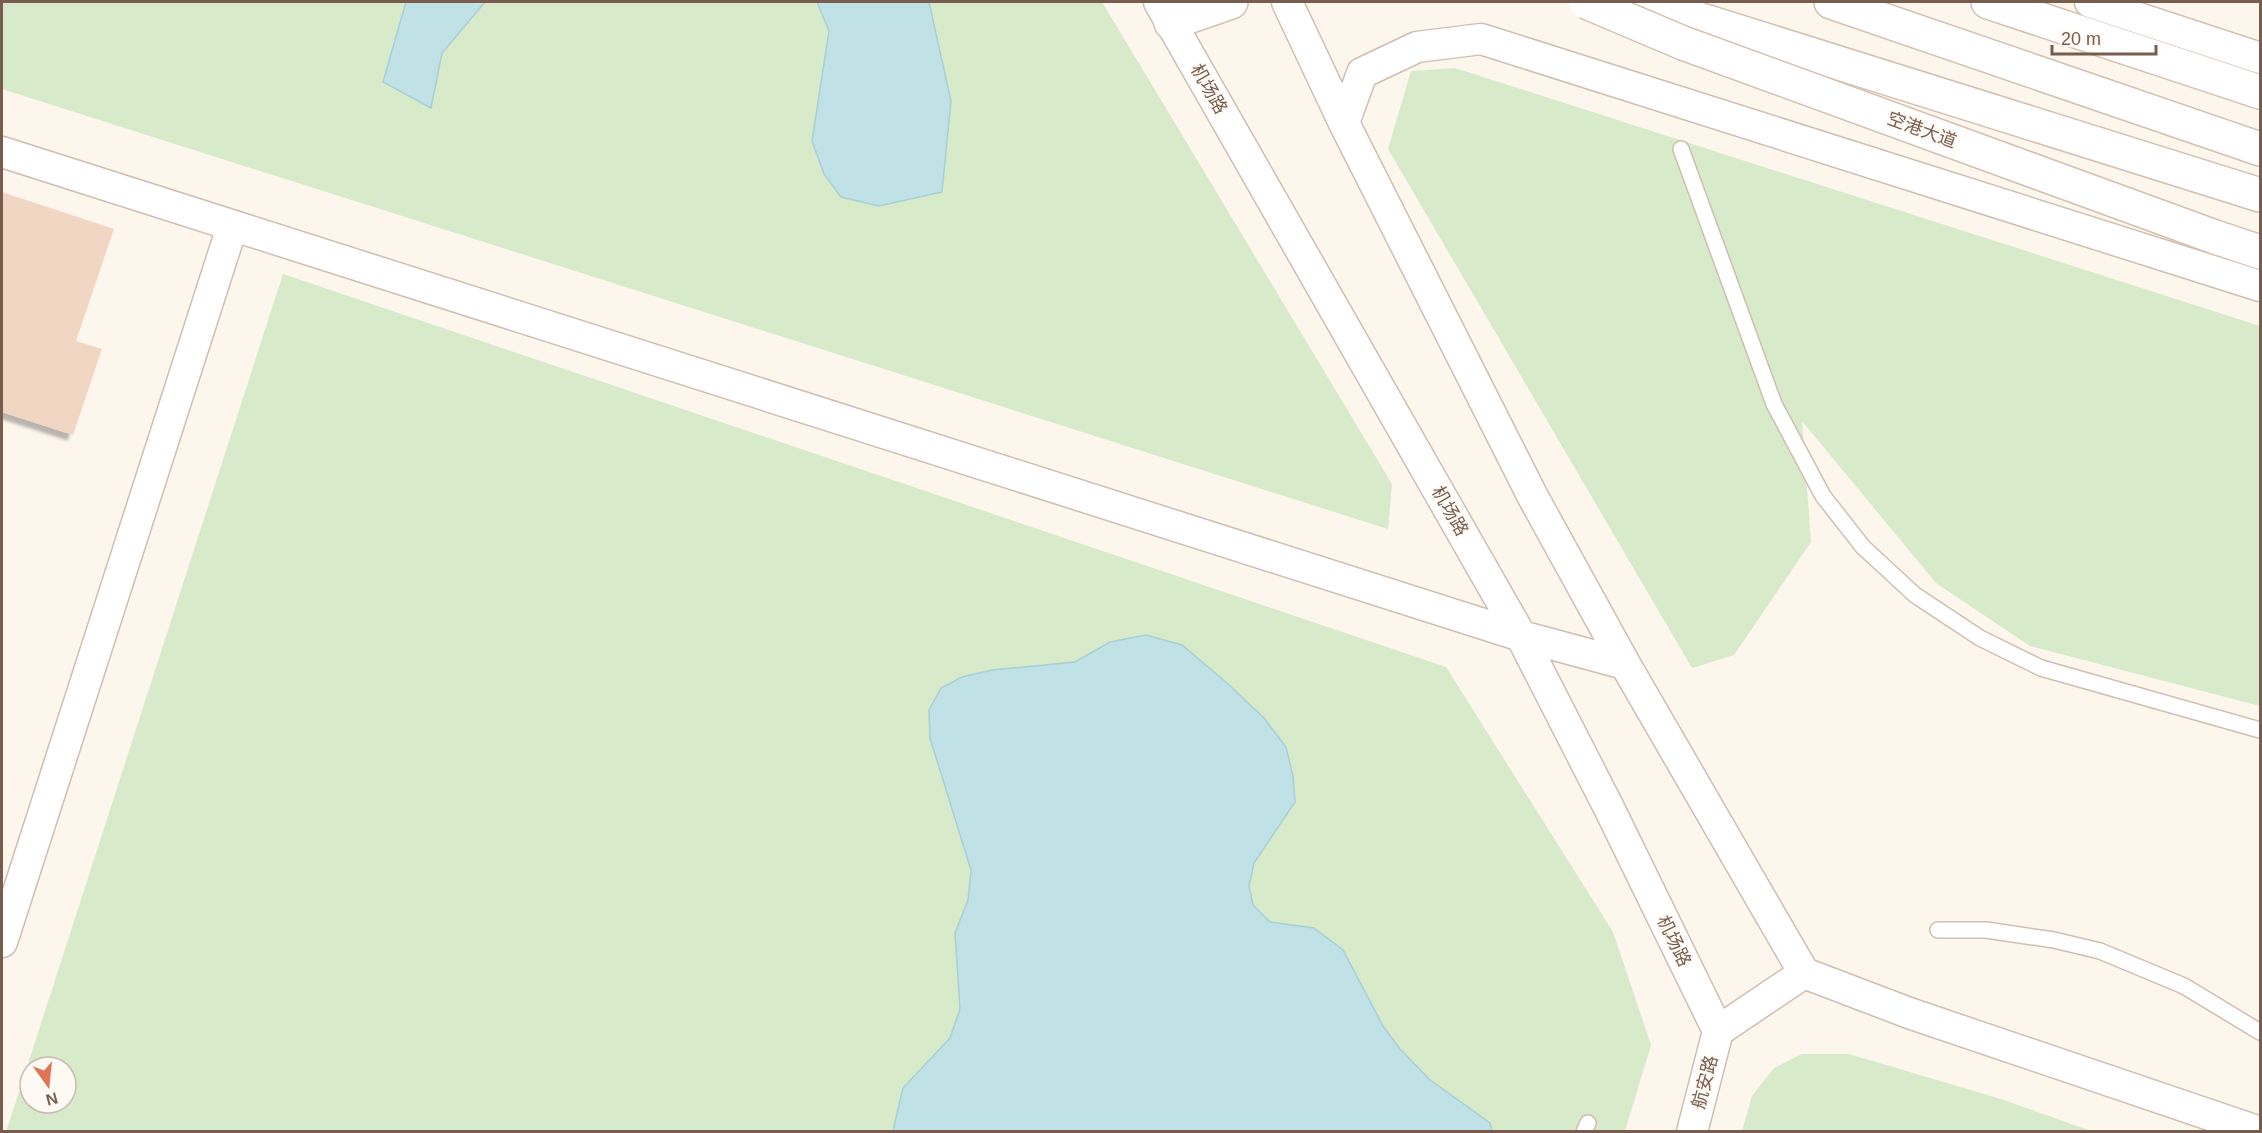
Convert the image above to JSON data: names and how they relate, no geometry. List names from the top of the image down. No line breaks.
{"streets":{"main road":["空港大道"],"street":["机场路","航安路"]},"crossings":[["机场路","航安路"]],"scale_bar":"20 m","north":"bottom"}
